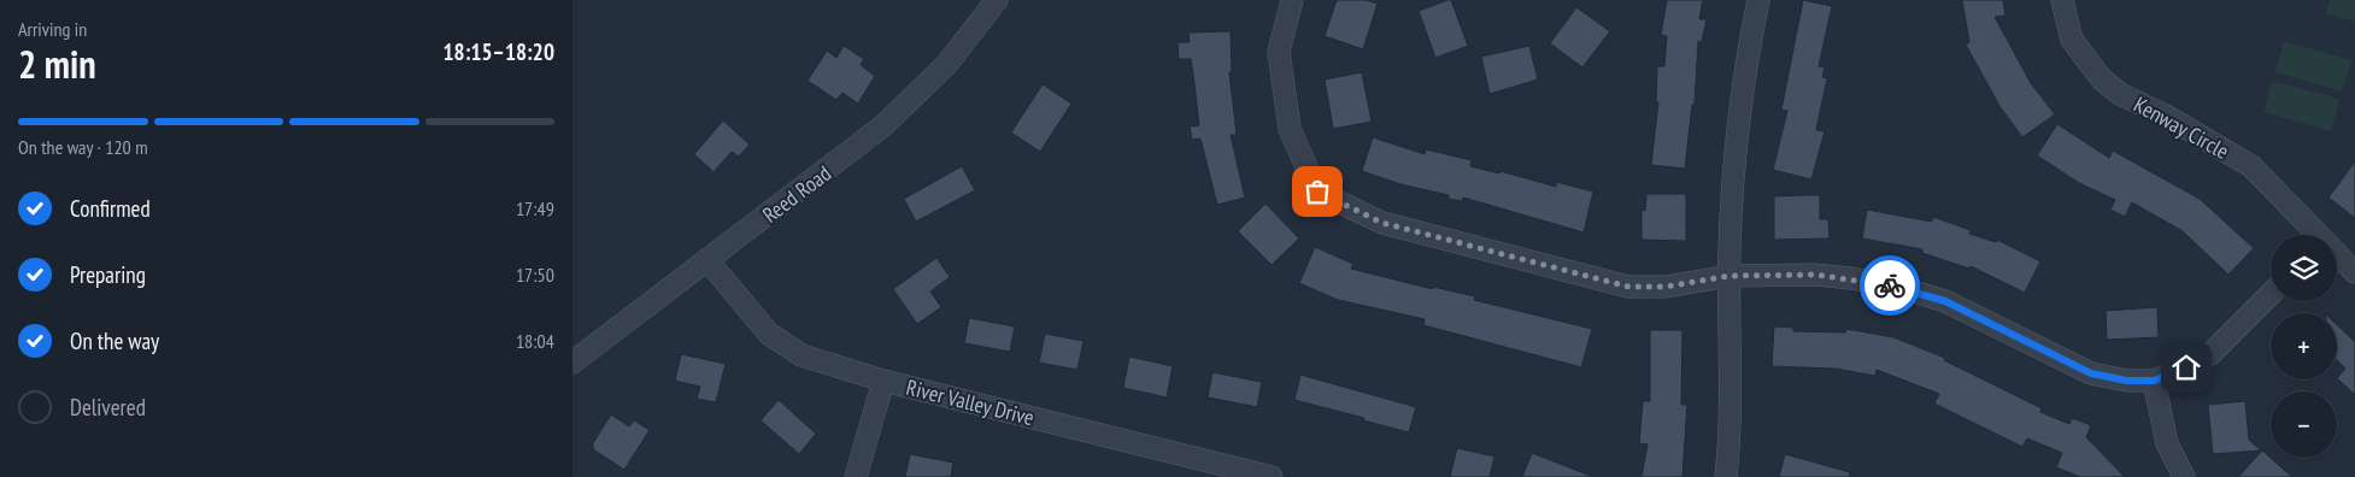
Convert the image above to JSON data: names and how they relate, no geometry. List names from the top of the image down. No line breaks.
{"streets":{"street":["Kenway Circle","Reed Road","River Valley Drive"]},"crossings":[["Reed Road","River Valley Drive"]],"page":{"heading":["2 min","Arriving in","18:15–18:20"],"bar":"On the way · 120 m","list":[["Confirmed","17:49"],["Preparing","17:50"],["On the way","18:04"],"Delivered"],"map_buttons":["+","−"]}}
